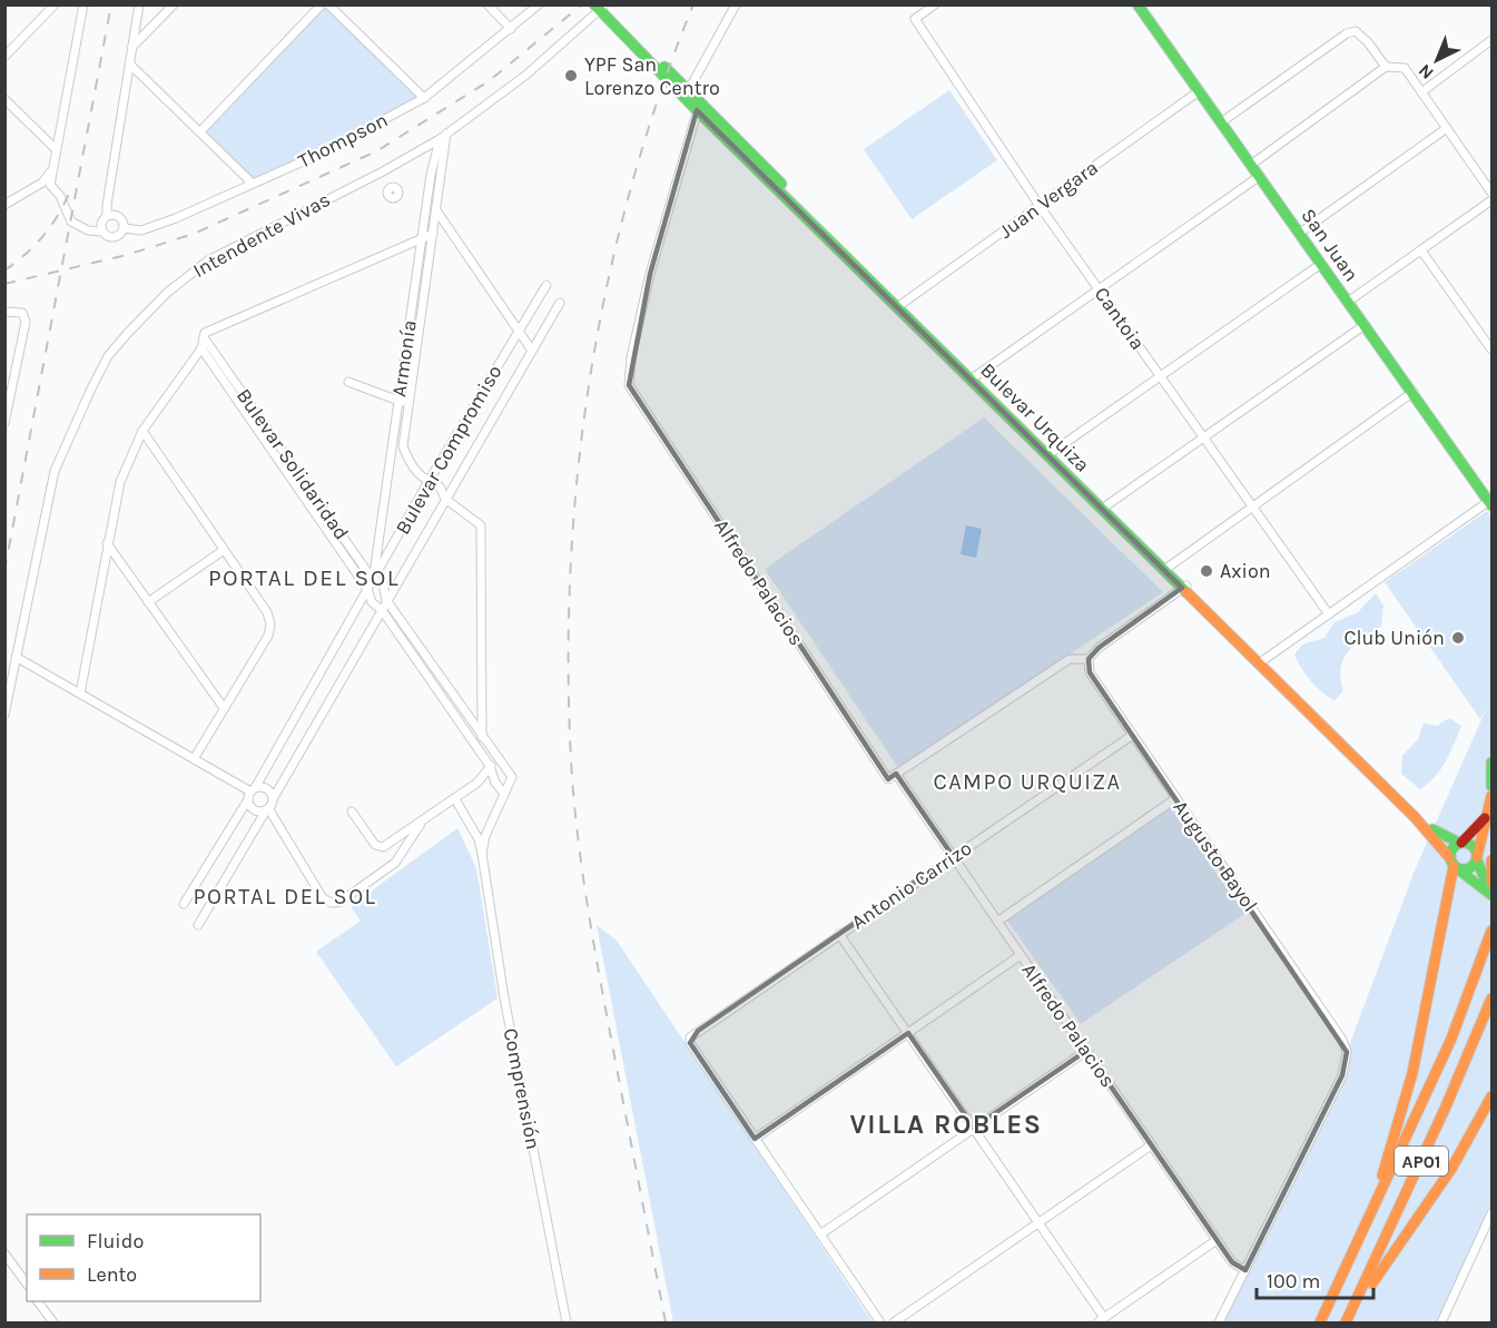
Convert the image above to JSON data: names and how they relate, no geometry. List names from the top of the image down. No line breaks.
{"streets":{"main road":["San Juan","Bulevar Urquiza","AP01"],"street":["Thompson","Juan Vergara","Intendente Vivas","Cantoia","Armonía","Bulevar Compromiso","Bulevar Solidaridad","Alfredo Palacios","Augusto Bayol","Antonio Carrizo","Comprensión"]},"crossings":[["Juan Vergara","San Juan"],["Juan Vergara","Cantoia"],["Juan Vergara","Bulevar Urquiza"],["Intendente Vivas","Armonía"],["Intendente Vivas","Bulevar Urquiza"],["Armonía","Bulevar Compromiso"],["Armonía","Bulevar Solidaridad"],["Bulevar Urquiza","Alfredo Palacios"],["Bulevar Compromiso","Bulevar Solidaridad"],["Bulevar Solidaridad","Comprensión"],["Alfredo Palacios","Augusto Bayol"],["Alfredo Palacios","Antonio Carrizo"],["Augusto Bayol","Antonio Carrizo"]],"districts":["PORTAL DEL SOL","CAMPO URQUIZA","PORTAL DEL SOL","VILLA ROBLES"],"places":["YPF San Lorenzo Centro","Axion","Club Unión"],"legend":["Fluido","Lento"],"scale_bar":"100 m","north":"bottom left"}
